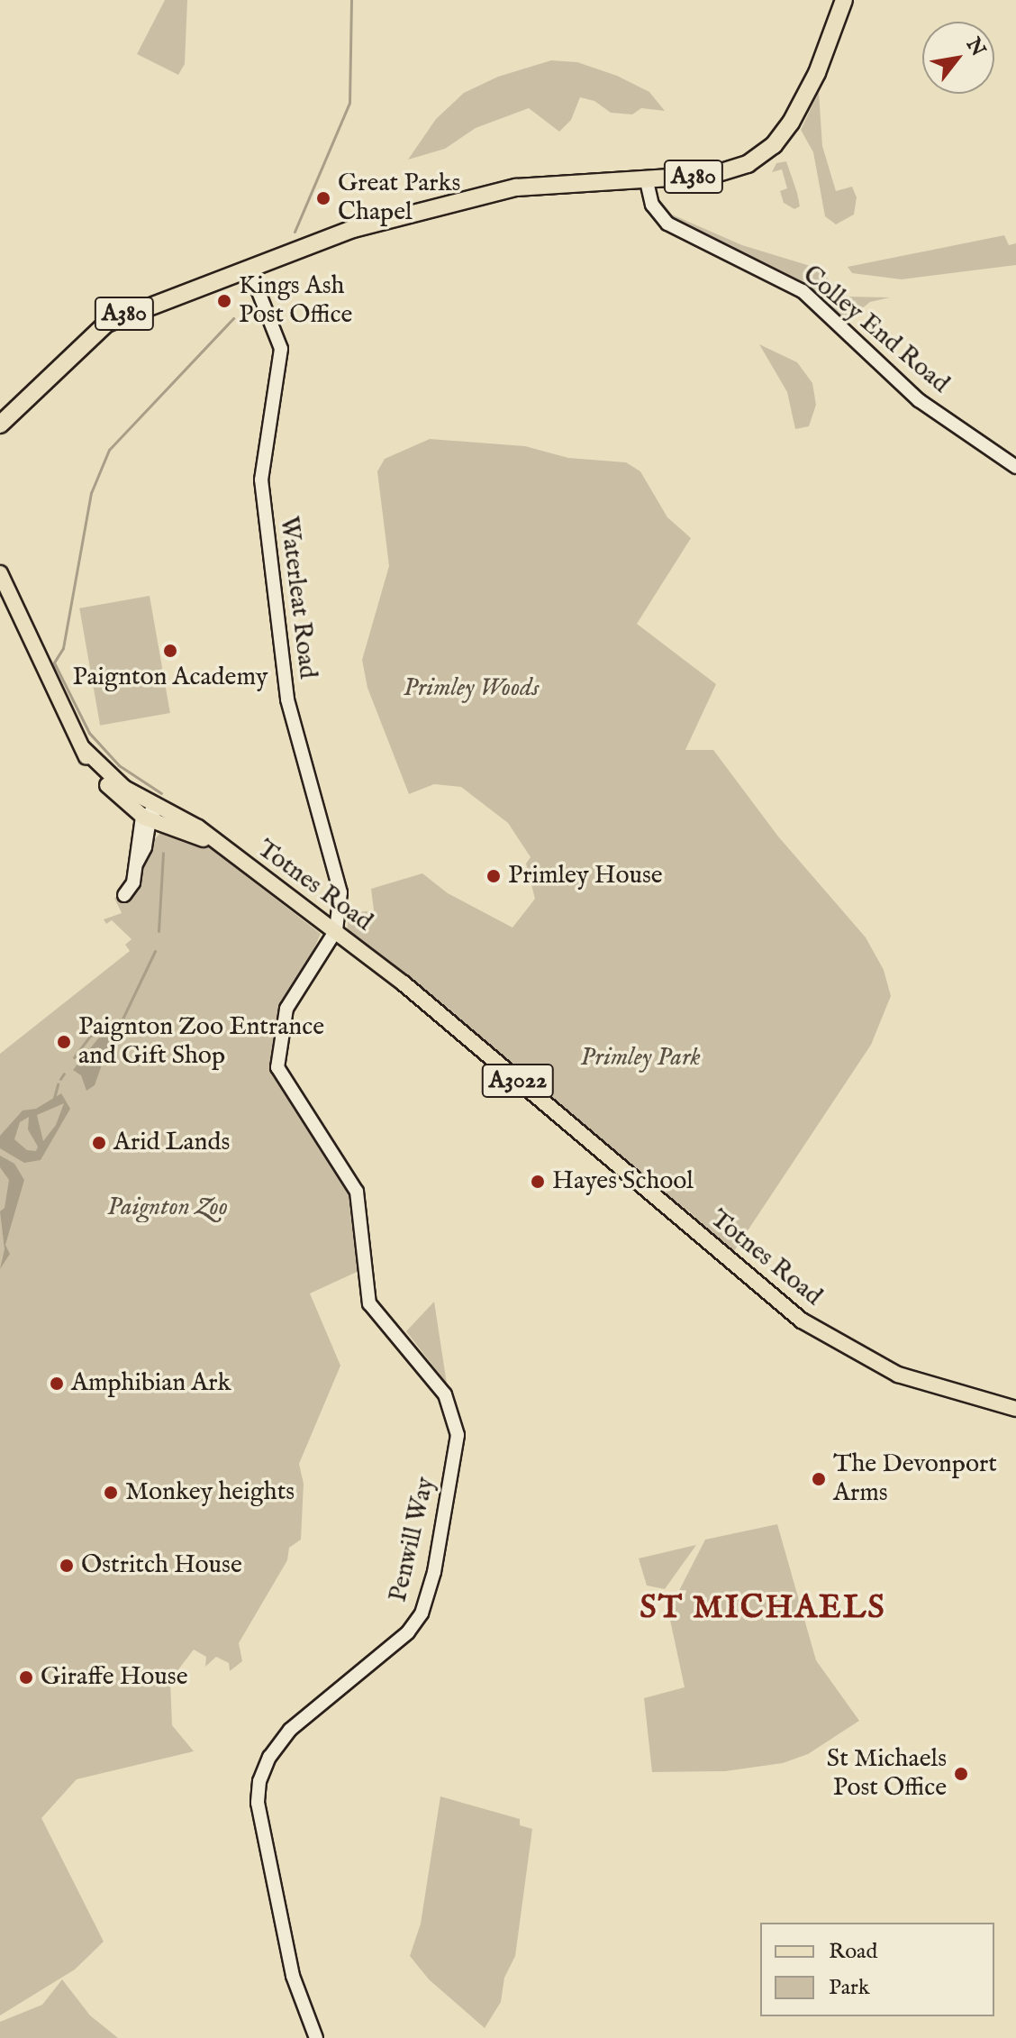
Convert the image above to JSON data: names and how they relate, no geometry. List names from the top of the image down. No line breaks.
{"streets":{"highway":["A380"],"main road":["Totnes Road","A3022"],"street":["Colley End Road","Waterleat Road","Penwill Way"]},"crossings":[["A380","Colley End Road"],["A380","Waterleat Road"],["Waterleat Road","Totnes Road"],["Waterleat Road","Penwill Way"],["Totnes Road","Penwill Way"]],"districts":["ST MICHAELS"],"parks":["Primley Woods","Primley Park","Paignton Zoo"],"places":["Great Parks Chapel","Kings Ash Post Office","Paignton Academy","Primley House","Paignton Zoo Entrance and Gift Shop","Arid Lands","Hayes School","Amphibian Ark","The Devonport Arms","Monkey heights","Ostritch House","Giraffe House","St Michaels Post Office"],"legend":["Road","Park"],"north":"top right"}
